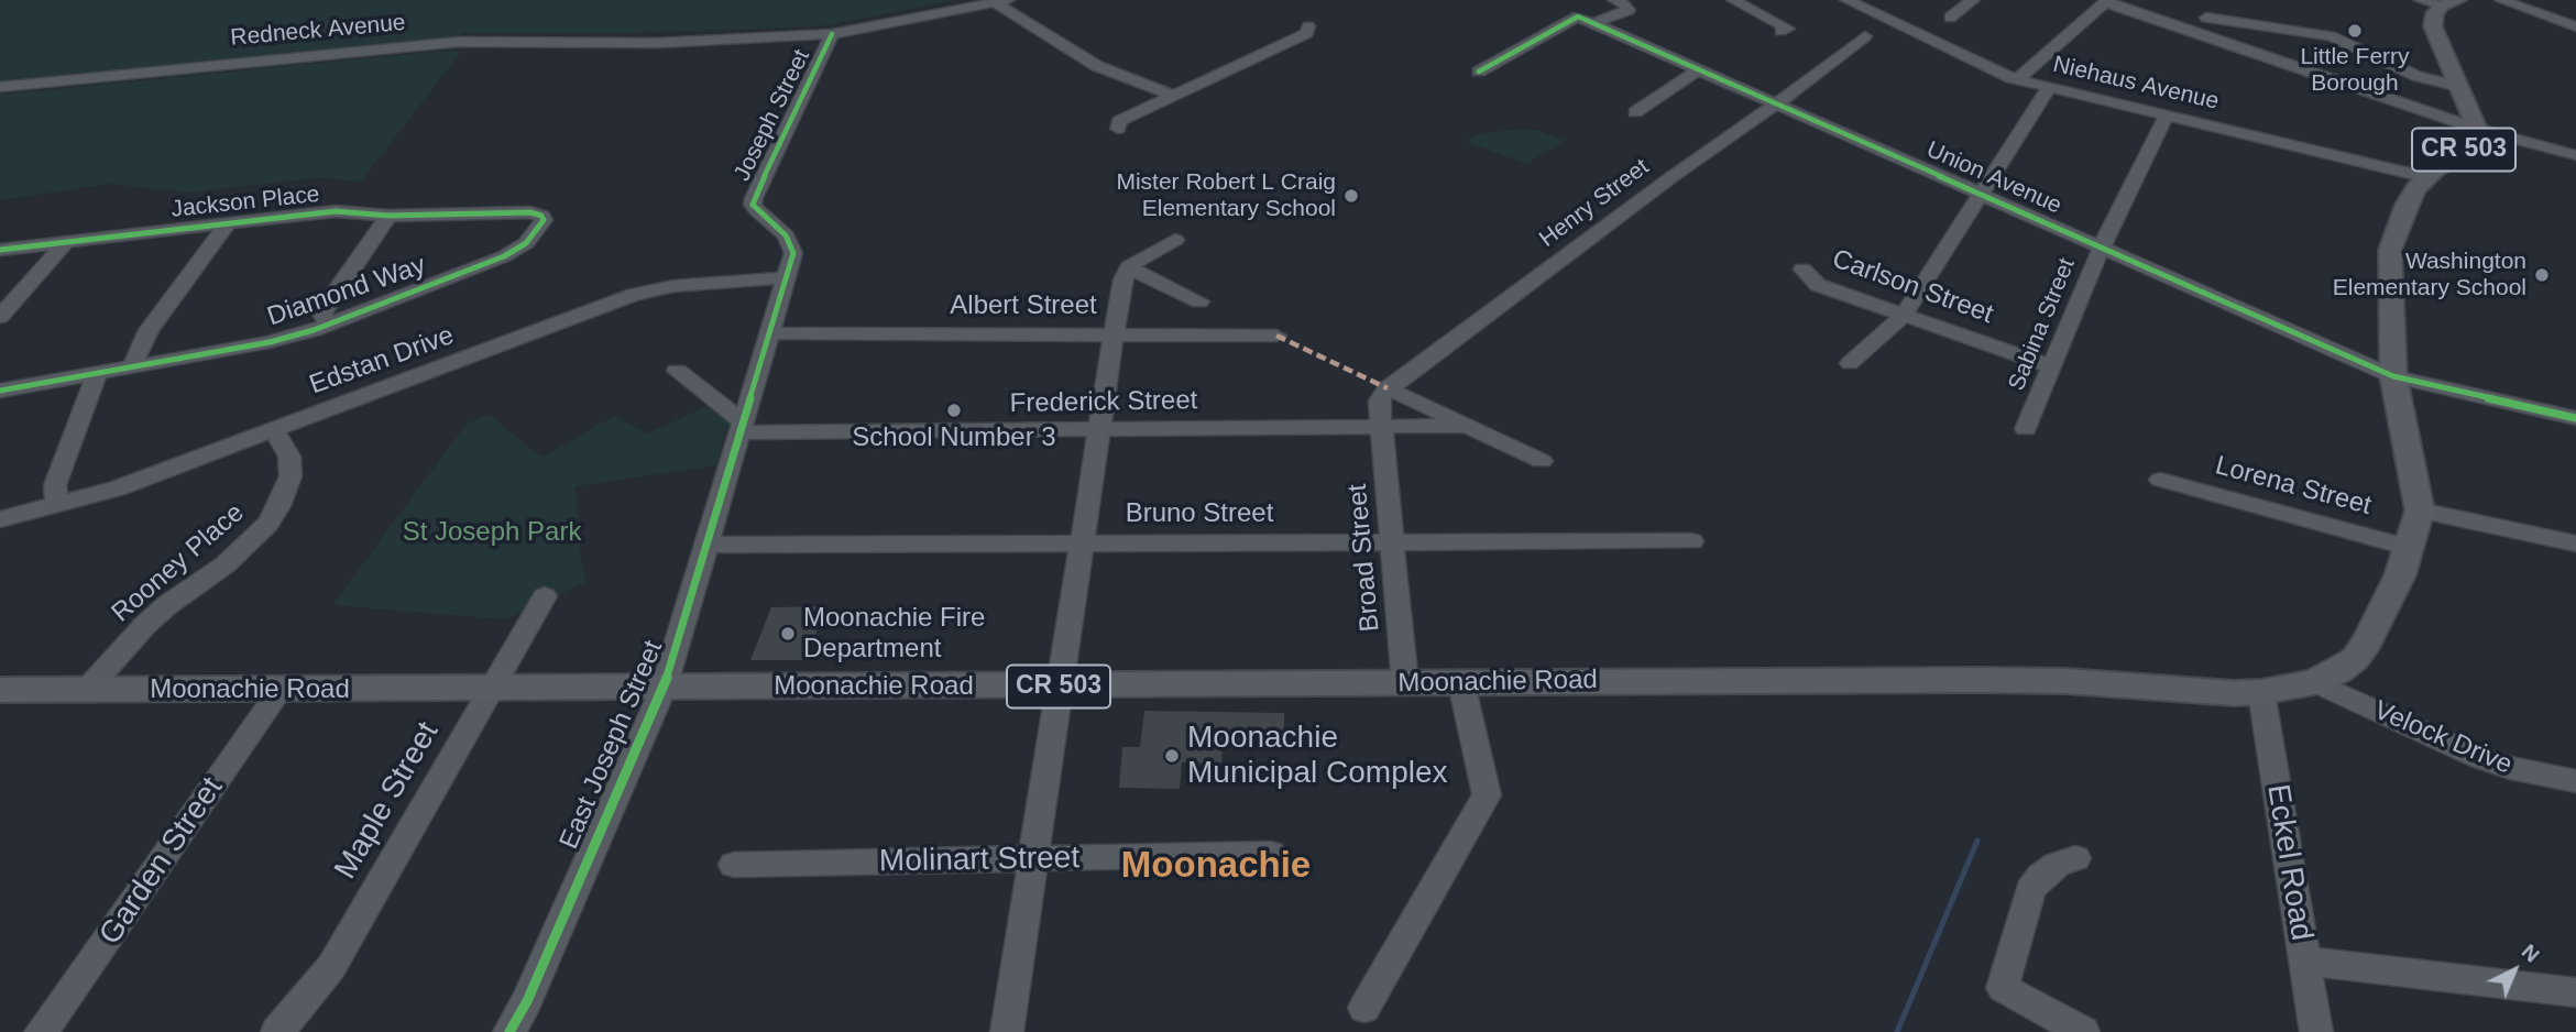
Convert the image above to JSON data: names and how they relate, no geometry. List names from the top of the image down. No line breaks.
{"streets":{"main road":["CR 503","Moonachie Road"],"street":["Redneck Avenue","Niehaus Avenue","Joseph Street","Union Avenue","Jackson Place","Henry Street","Carlson Street","Diamond Way","Albert Street","Sabina Street","Edstan Drive","Frederick Street","Lorena Street","Bruno Street","Broad Street","Rooney Place","Velock Drive","East Joseph Street","Maple Street","Molinart Street","Garden Street","Eckel Road"]},"crossings":[["Redneck Avenue","Joseph Street"],["Niehaus Avenue","CR 503"],["Niehaus Avenue","Sabina Street"],["Joseph Street","Albert Street"],["Joseph Street","Edstan Drive"],["Joseph Street","Frederick Street"],["Joseph Street","East Joseph Street"],["CR 503","Union Avenue"],["CR 503","Lorena Street"],["CR 503","Moonachie Road"],["CR 503","Velock Drive"],["CR 503","Eckel Road"],["Union Avenue","Henry Street"],["Union Avenue","Sabina Street"],["Jackson Place","Diamond Way"],["Carlson Street","Sabina Street"],["Edstan Drive","Rooney Place"],["Frederick Street","Broad Street"],["Frederick Street","East Joseph Street"],["Bruno Street","Broad Street"],["Bruno Street","East Joseph Street"],["Broad Street","Moonachie Road"],["Rooney Place","Moonachie Road"],["Moonachie Road","East Joseph Street"],["Moonachie Road","Maple Street"],["Moonachie Road","Garden Street"],["Moonachie Road","Eckel Road"]],"districts":["Moonachie"],"parks":["St Joseph Park"],"places":["Little Ferry Borough","Mister Robert L Craig Elementary School","Washington Elementary School","School Number 3","Moonachie Fire Department","Moonachie Municipal Complex"],"north":"top right"}
